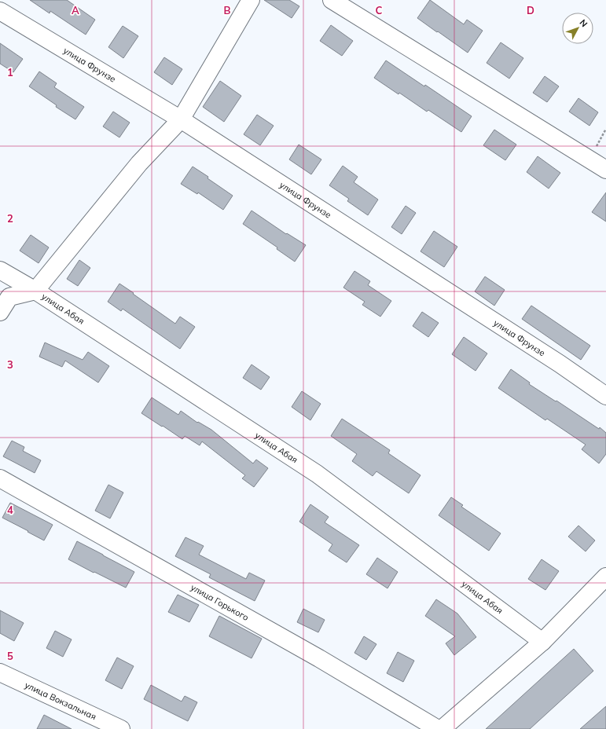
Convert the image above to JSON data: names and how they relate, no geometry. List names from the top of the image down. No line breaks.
{"streets":{"street":["улица Фрунзе","улица Абая","улица Горького","улица Вокзальная"]},"north":"top right","grid":{"columns":["A","B","C","D"],"rows":["1","2","3","4","5"]}}
